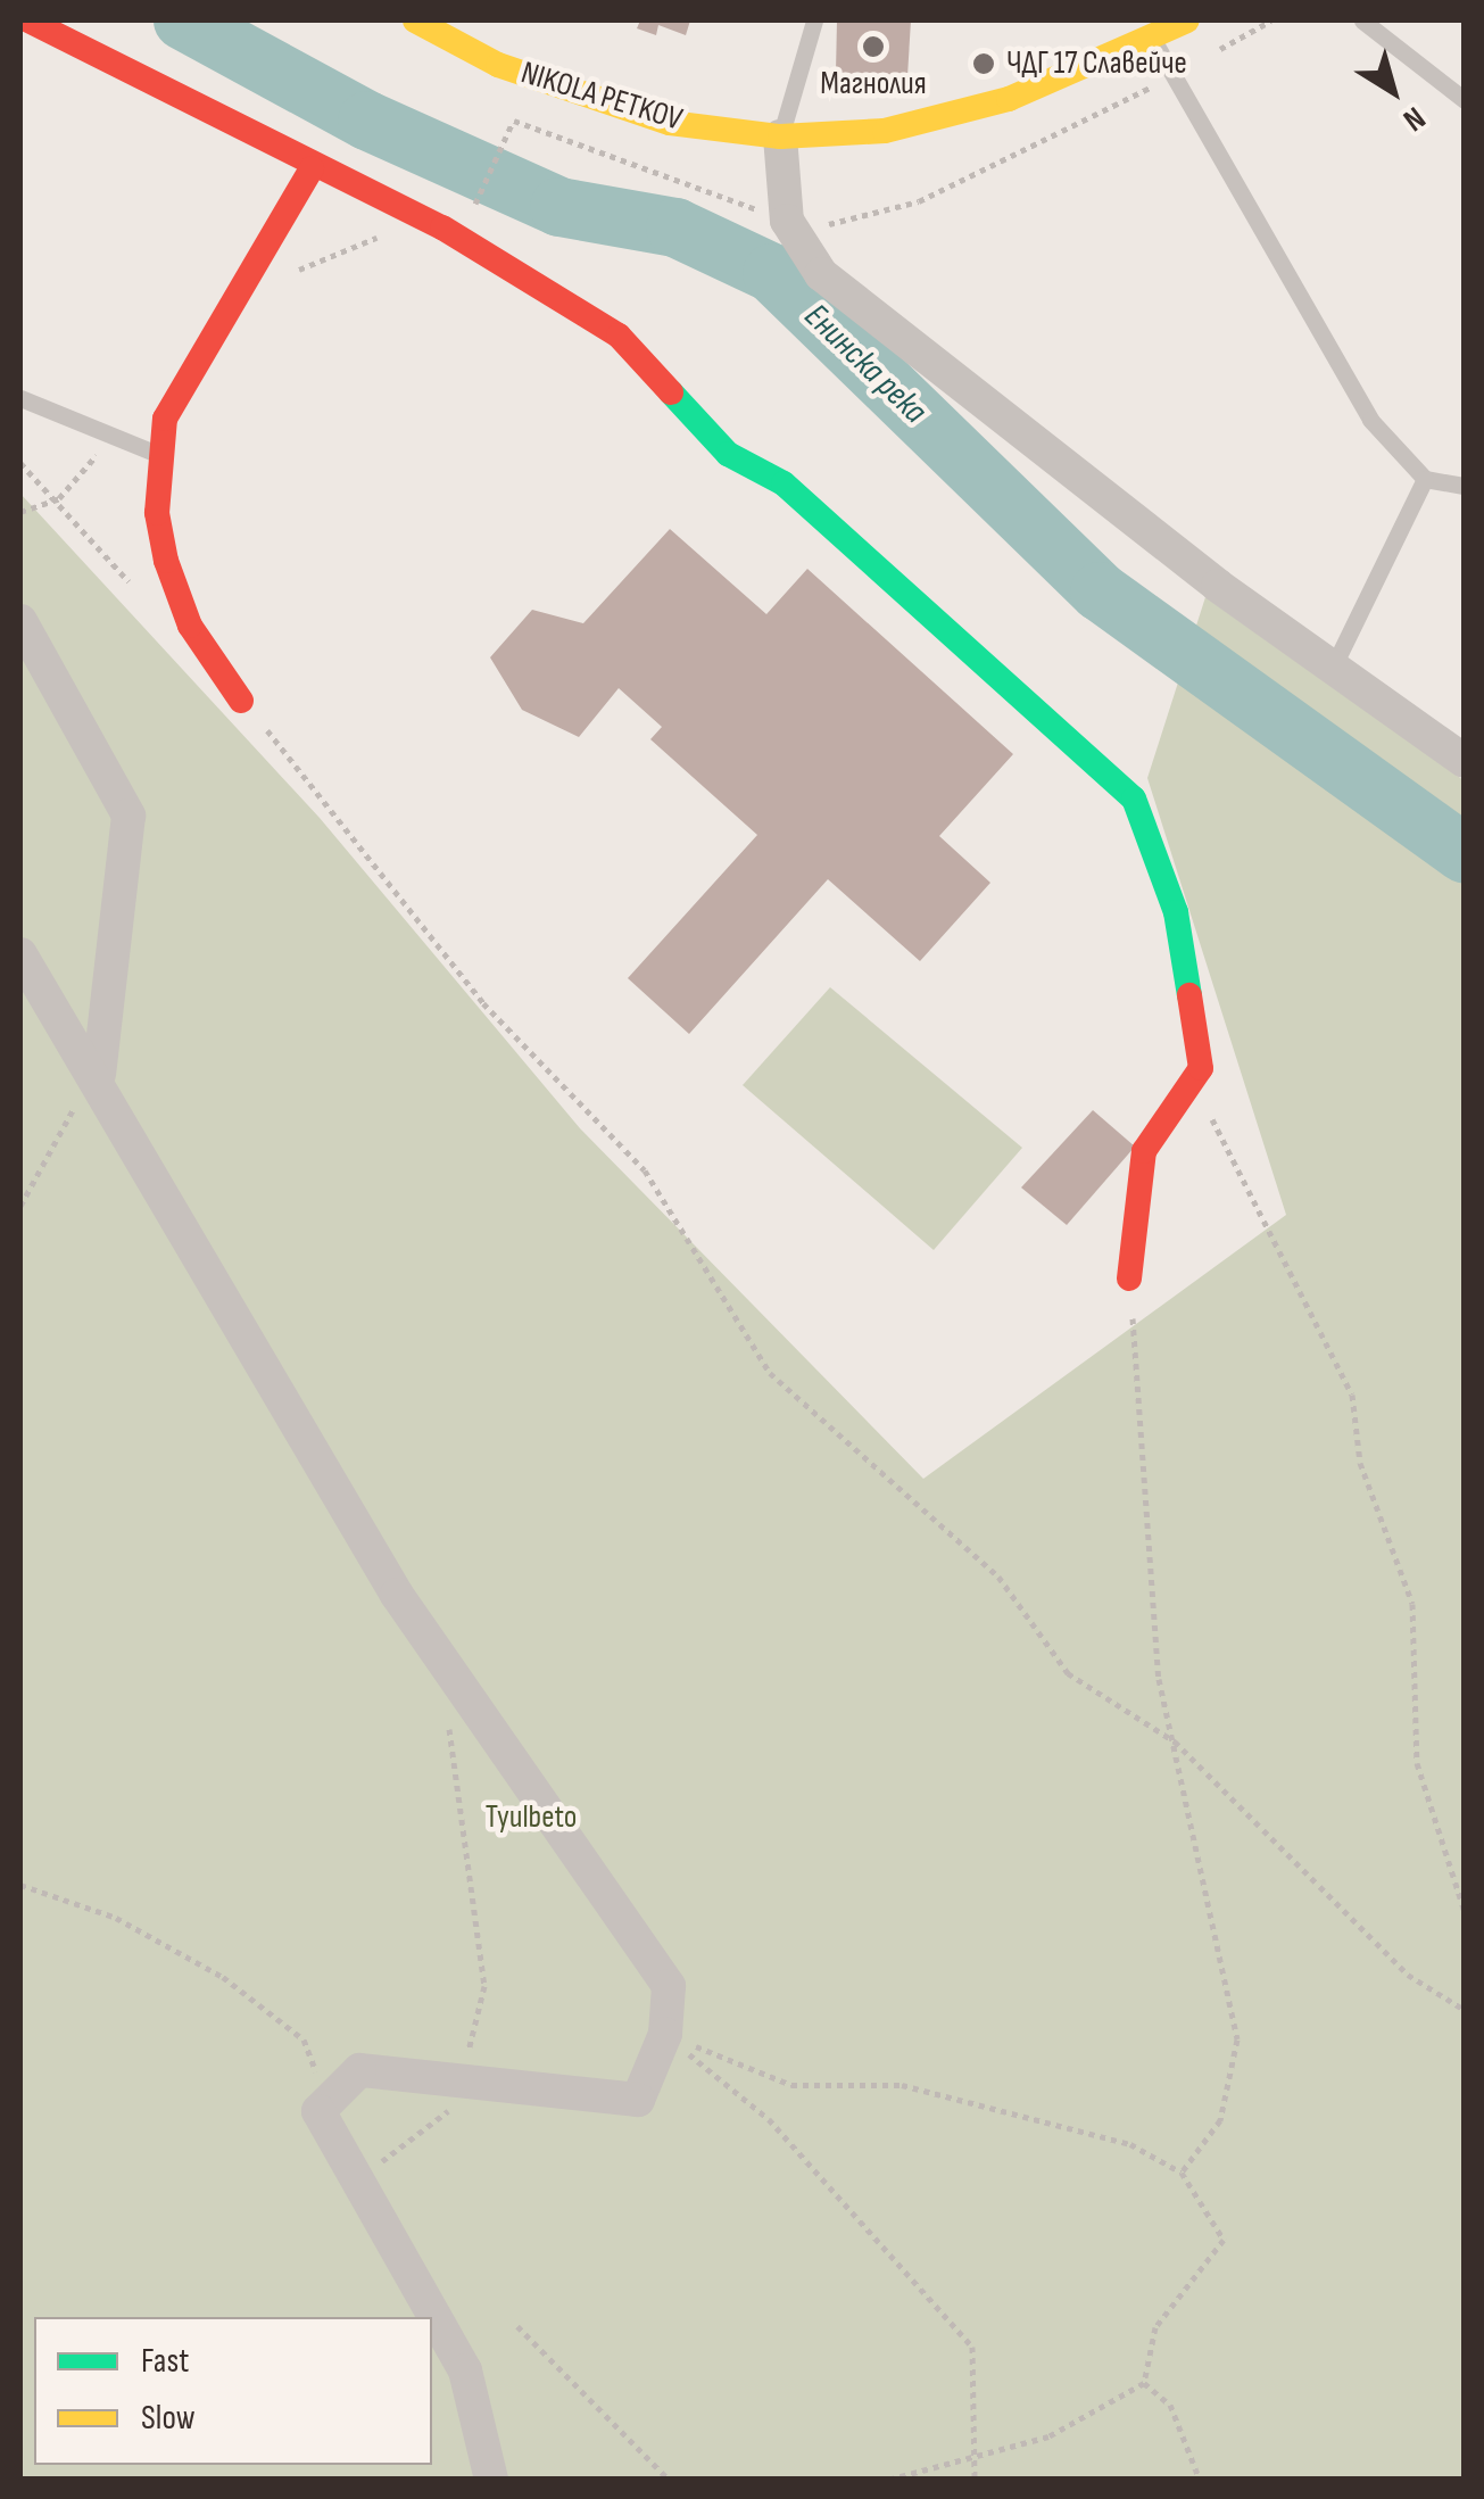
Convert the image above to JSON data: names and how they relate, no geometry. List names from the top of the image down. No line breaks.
{"streets":{"street":["NIKOLA PETKOV"]},"water":["Енинска река"],"parks":["Tyulbeto"],"places":["Магнолия","ЧДГ 17 Славейче"],"legend":["Fast","Slow"],"north":"bottom right"}
